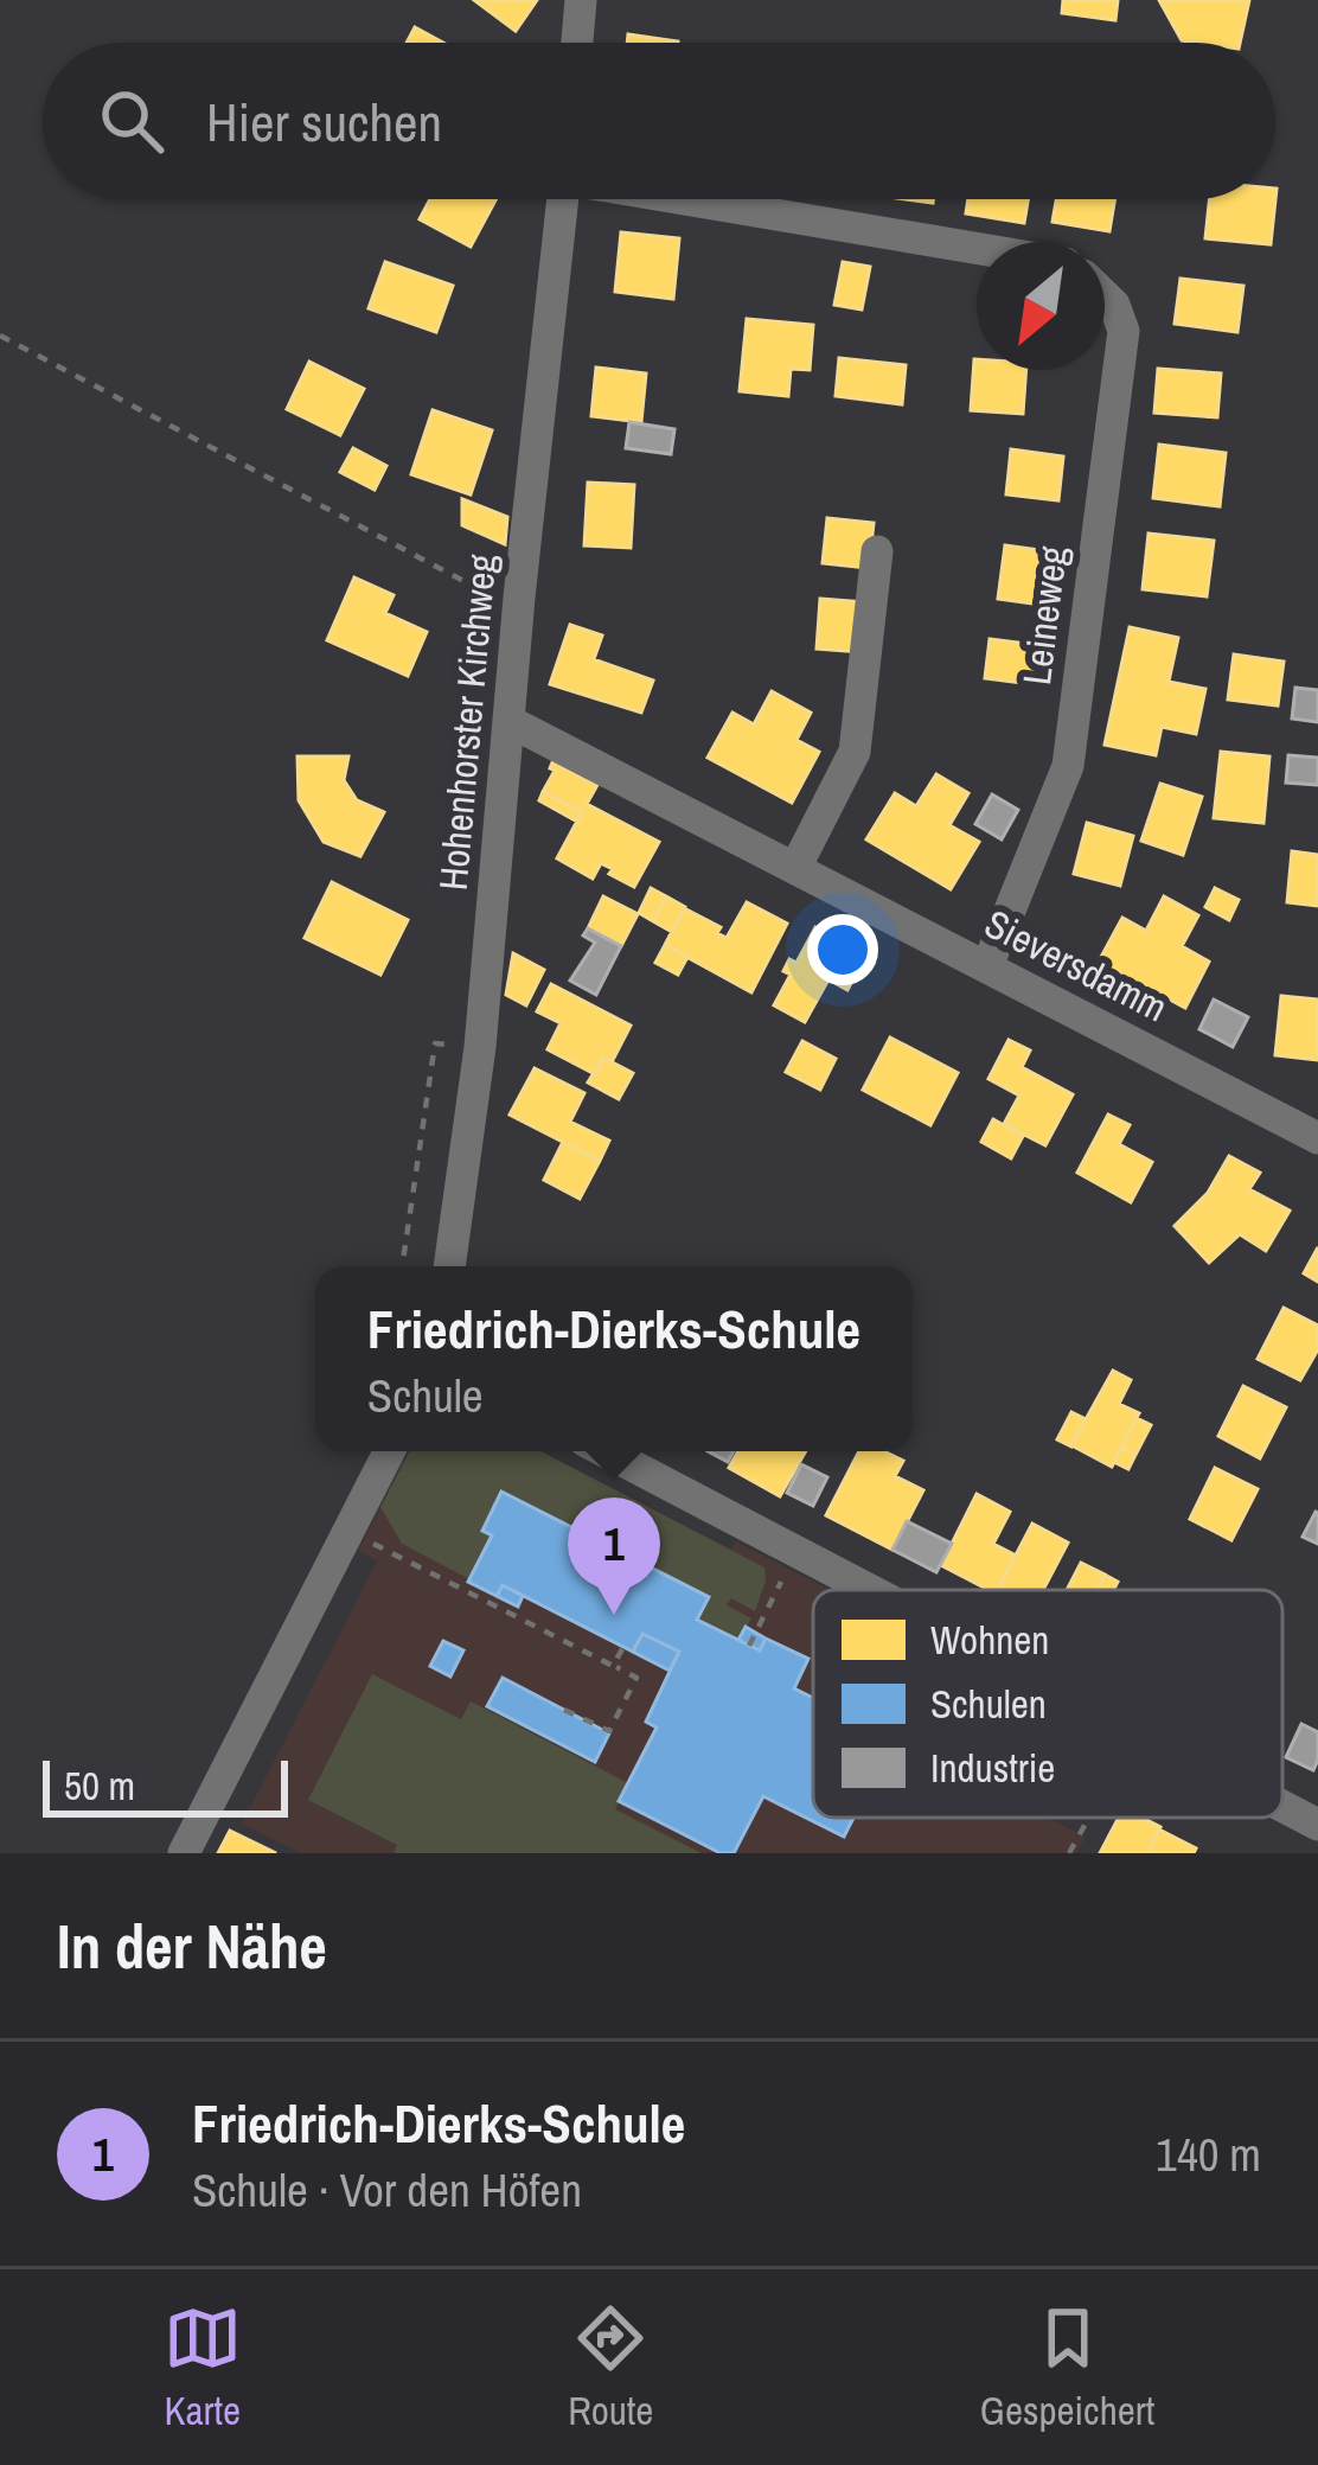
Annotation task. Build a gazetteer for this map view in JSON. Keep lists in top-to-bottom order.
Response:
{
  "streets": {
    "street": ["Leineweg", "Hohenhorster Kirchweg", "Sieversdamm"]
  },
  "crossings": [
    ["Leineweg", "Sieversdamm"],
    ["Hohenhorster Kirchweg", "Sieversdamm"]
  ],
  "legend": ["Wohnen", "Schulen", "Industrie"],
  "scale_bar": "50 m",
  "north": "bottom left",
  "page": {
    "search": "Hier suchen",
    "popup": ["Friedrich-Dierks-Schule", "Schule"],
    "pins": "1",
    "scale": "50 m",
    "heading": "In der Nähe",
    "list": [
      {
        "mark": "1",
        "name": "Friedrich-Dierks-Schule",
        "note": "Schule · Vor den Höfen",
        "value": "140 m"
      }
    ],
    "nav": ["Karte", "Route", "Gespeichert"]
  }
}
